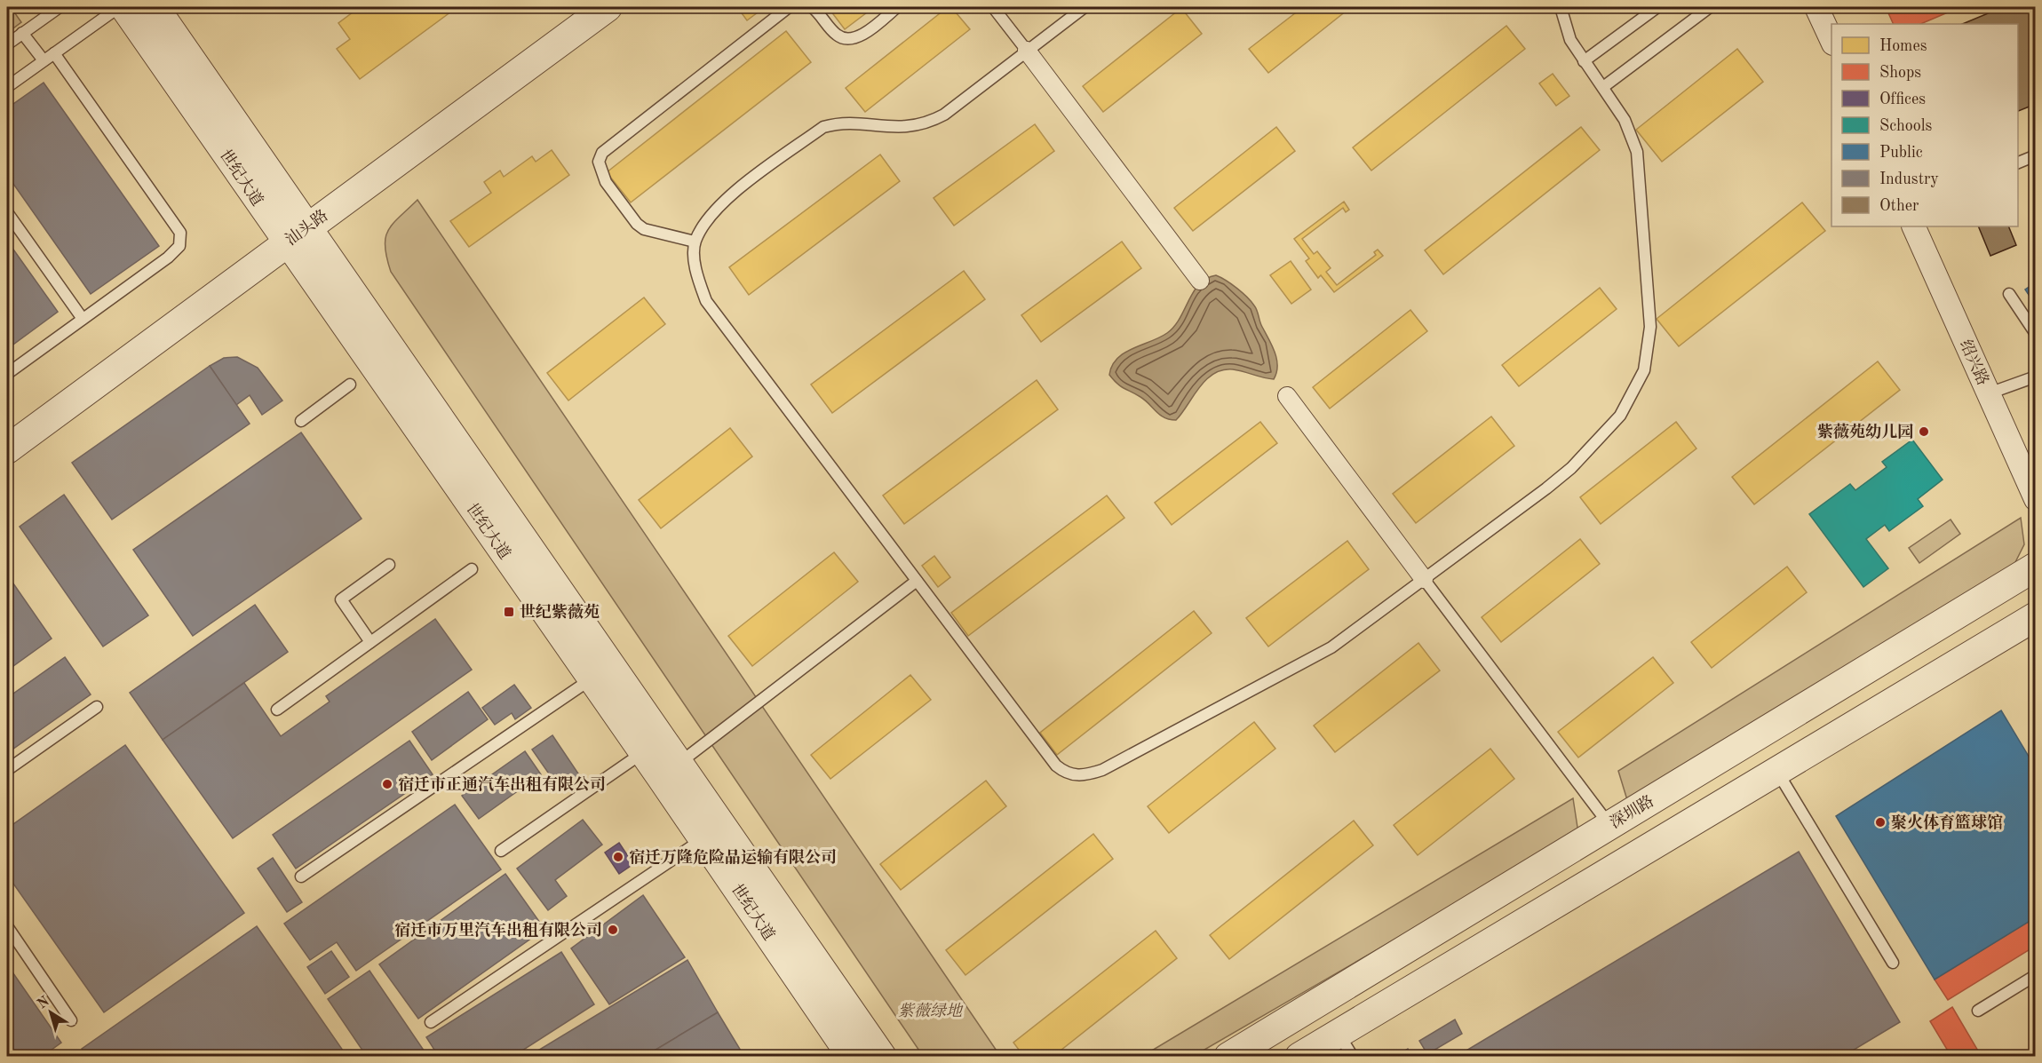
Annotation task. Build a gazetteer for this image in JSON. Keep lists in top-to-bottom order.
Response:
{
  "streets": {
    "street": [
      "世纪大道",
      "汕头路",
      "绍兴路",
      "深圳路"
    ]
  },
  "crossings": [
    ["世纪大道", "汕头路"]
  ],
  "parks": ["紫薇绿地"],
  "places": {
    "other": [
      "紫薇苑幼儿园",
      "宿迁市正通汽车出租有限公司",
      "聚火体育篮球馆",
      "宿迁万隆危险品运输有限公司",
      "宿迁市万里汽车出租有限公司"
    ],
    "transit": ["世纪紫薇苑"]
  },
  "legend": [
    "Homes",
    "Shops",
    "Offices",
    "Schools",
    "Public",
    "Industry",
    "Other"
  ],
  "north": "top left"
}
